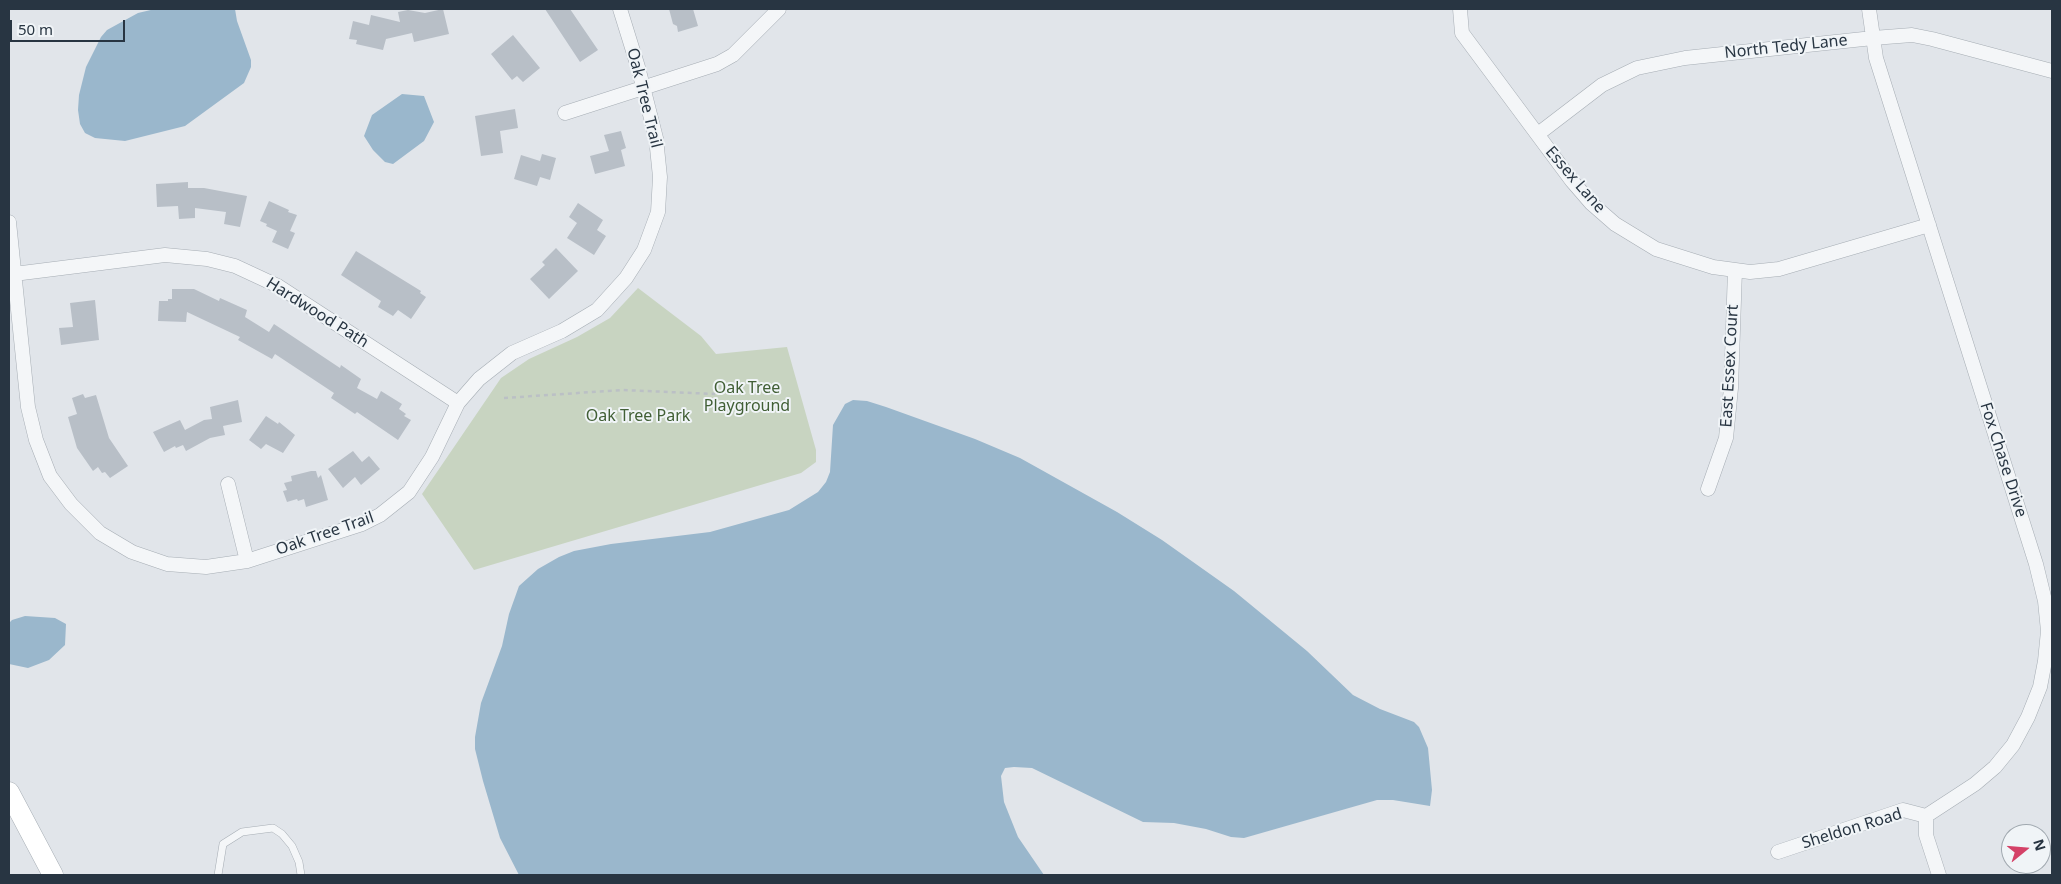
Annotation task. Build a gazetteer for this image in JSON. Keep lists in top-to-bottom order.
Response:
{
  "streets": {
    "street": [
      "North Tedy Lane",
      "Oak Tree Trail",
      "Essex Lane",
      "Hardwood Path",
      "East Essex Court",
      "Fox Chase Drive",
      "Sheldon Road"
    ]
  },
  "crossings": [
    ["North Tedy Lane", "Essex Lane"],
    ["North Tedy Lane", "Fox Chase Drive"],
    ["Oak Tree Trail", "Hardwood Path"],
    ["Essex Lane", "East Essex Court"],
    ["Essex Lane", "Fox Chase Drive"],
    ["Fox Chase Drive", "Sheldon Road"]
  ],
  "parks": ["Oak Tree Playground", "Oak Tree Park"],
  "scale_bar": "50 m",
  "north": "right"
}
